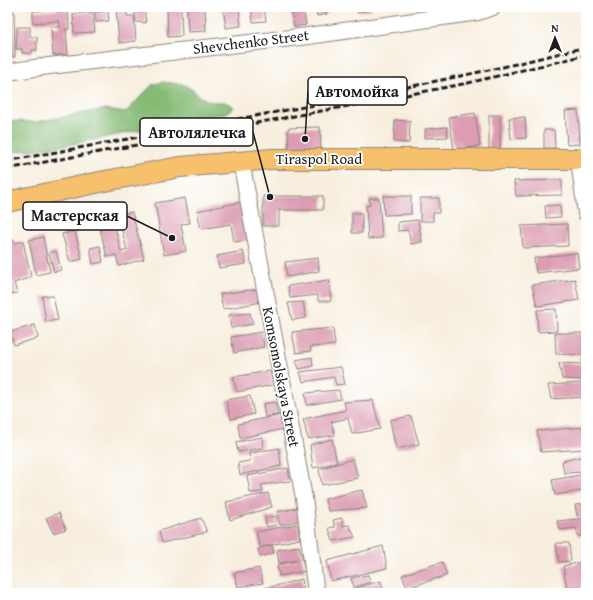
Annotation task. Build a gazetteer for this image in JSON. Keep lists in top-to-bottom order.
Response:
{
  "streets": {
    "main road": ["Tiraspol Road"],
    "street": ["Shevchenko Street", "Komsomolskaya Street"]
  },
  "crossings": [
    ["Tiraspol Road", "Komsomolskaya Street"]
  ],
  "places": ["Автомойка", "Автолялечка", "Мастерская"],
  "north": "top"
}
